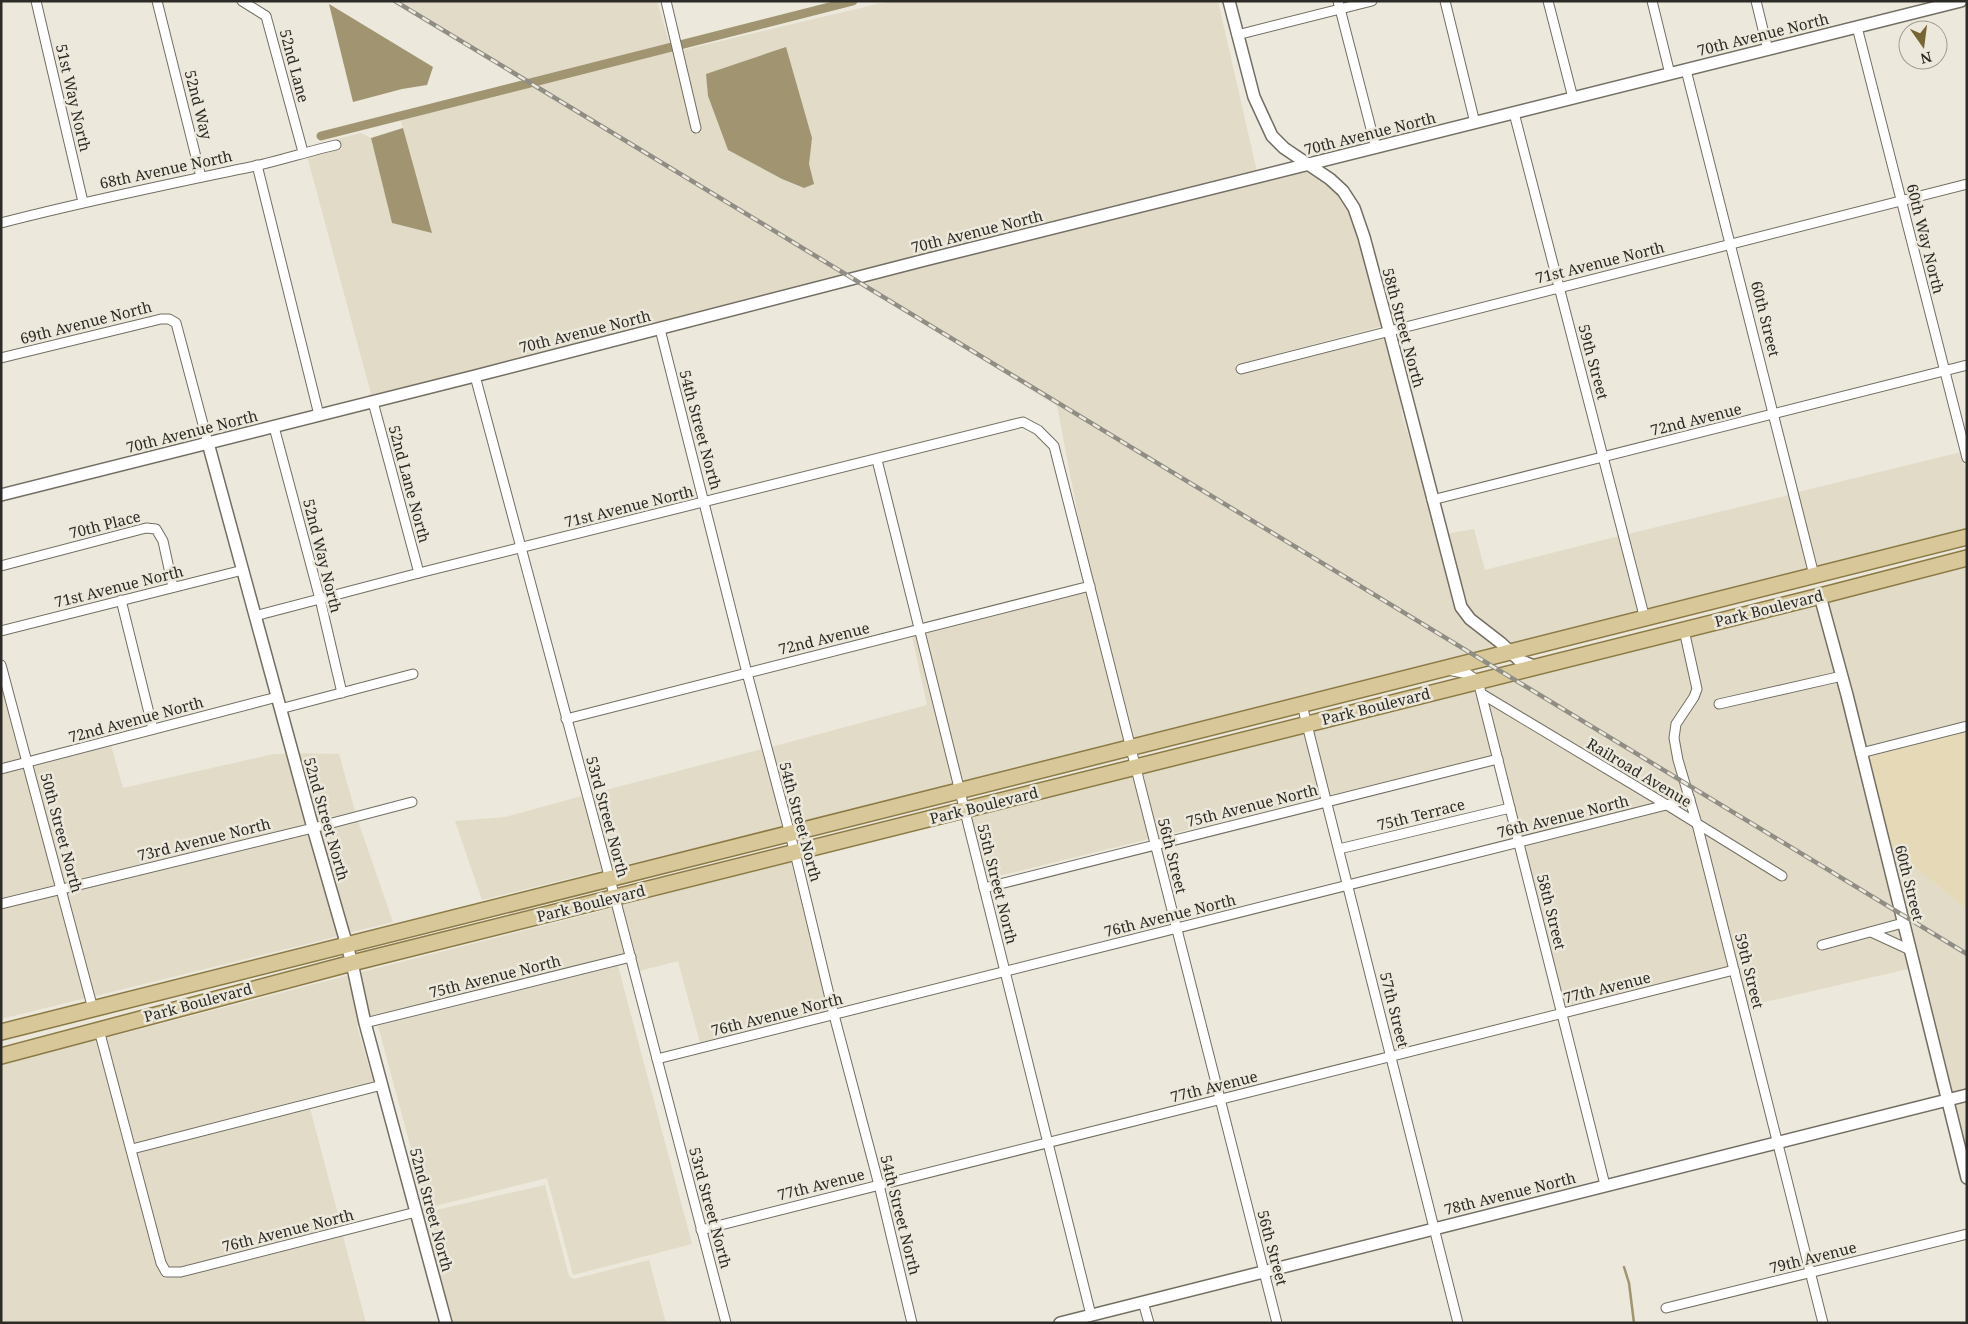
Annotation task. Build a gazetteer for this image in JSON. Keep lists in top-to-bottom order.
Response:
{
  "streets": {
    "main road": ["Park Boulevard"],
    "street": [
      "70th Avenue North",
      "52nd Lane",
      "51st Way North",
      "52nd Way",
      "68th Avenue North",
      "60th Way North",
      "71st Avenue North",
      "60th Street",
      "69th Avenue North",
      "58th Street North",
      "59th Street",
      "72nd Avenue",
      "54th Street North",
      "52nd Lane North",
      "70th Place",
      "52nd Way North",
      "72nd Avenue North",
      "Railroad Avenue",
      "75th Avenue North",
      "75th Terrace",
      "53rd Street North",
      "76th Avenue North",
      "52nd Street North",
      "50th Street North",
      "73rd Avenue North",
      "56th Street",
      "55th Street North",
      "58th Street",
      "77th Avenue",
      "57th Street",
      "78th Avenue North",
      "79th Avenue"
    ]
  },
  "crossings": [
    ["70th Avenue North", "60th Way North"],
    ["70th Avenue North", "60th Street"],
    ["70th Avenue North", "58th Street North"],
    ["70th Avenue North", "59th Street"],
    ["70th Avenue North", "54th Street North"],
    ["70th Avenue North", "52nd Lane North"],
    ["70th Avenue North", "52nd Way North"],
    ["70th Avenue North", "53rd Street North"],
    ["70th Avenue North", "52nd Street North"],
    ["52nd Lane", "68th Avenue North"],
    ["51st Way North", "68th Avenue North"],
    ["52nd Way", "68th Avenue North"],
    ["60th Way North", "71st Avenue North"],
    ["60th Way North", "72nd Avenue"],
    ["71st Avenue North", "60th Street"],
    ["71st Avenue North", "58th Street North"],
    ["71st Avenue North", "59th Street"],
    ["71st Avenue North", "54th Street North"],
    ["71st Avenue North", "52nd Lane North"],
    ["71st Avenue North", "70th Place"],
    ["71st Avenue North", "52nd Way North"],
    ["71st Avenue North", "53rd Street North"],
    ["71st Avenue North", "52nd Street North"],
    ["71st Avenue North", "56th Street"],
    ["71st Avenue North", "55th Street North"],
    ["60th Street", "72nd Avenue"],
    ["60th Street", "Park Boulevard"],
    ["60th Street", "78th Avenue North"],
    ["69th Avenue North", "52nd Street North"],
    ["58th Street North", "72nd Avenue"],
    ["58th Street North", "Park Boulevard"],
    ["59th Street", "72nd Avenue"],
    ["59th Street", "Park Boulevard"],
    ["59th Street", "Railroad Avenue"],
    ["59th Street", "76th Avenue North"],
    ["59th Street", "77th Avenue"],
    ["59th Street", "78th Avenue North"],
    ["59th Street", "79th Avenue"],
    ["72nd Avenue", "54th Street North"],
    ["72nd Avenue", "53rd Street North"],
    ["72nd Avenue", "56th Street"],
    ["72nd Avenue", "55th Street North"],
    ["54th Street North", "Park Boulevard"],
    ["54th Street North", "76th Avenue North"],
    ["54th Street North", "77th Avenue"],
    ["Park Boulevard", "Railroad Avenue"],
    ["Park Boulevard", "53rd Street North"],
    ["Park Boulevard", "52nd Street North"],
    ["Park Boulevard", "50th Street North"],
    ["Park Boulevard", "56th Street"],
    ["Park Boulevard", "55th Street North"],
    ["Park Boulevard", "58th Street"],
    ["Park Boulevard", "57th Street"],
    ["72nd Avenue North", "52nd Street North"],
    ["72nd Avenue North", "50th Street North"],
    ["Railroad Avenue", "76th Avenue North"],
    ["Railroad Avenue", "58th Street"],
    ["75th Avenue North", "53rd Street North"],
    ["75th Avenue North", "52nd Street North"],
    ["75th Avenue North", "56th Street"],
    ["75th Avenue North", "55th Street North"],
    ["75th Avenue North", "58th Street"],
    ["75th Avenue North", "57th Street"],
    ["75th Terrace", "58th Street"],
    ["75th Terrace", "57th Street"],
    ["53rd Street North", "76th Avenue North"],
    ["53rd Street North", "77th Avenue"],
    ["76th Avenue North", "52nd Street North"],
    ["76th Avenue North", "56th Street"],
    ["76th Avenue North", "55th Street North"],
    ["76th Avenue North", "58th Street"],
    ["76th Avenue North", "57th Street"],
    ["52nd Street North", "73rd Avenue North"],
    ["50th Street North", "73rd Avenue North"],
    ["56th Street", "77th Avenue"],
    ["56th Street", "78th Avenue North"],
    ["55th Street North", "77th Avenue"],
    ["55th Street North", "78th Avenue North"],
    ["58th Street", "77th Avenue"],
    ["58th Street", "78th Avenue North"],
    ["77th Avenue", "57th Street"],
    ["57th Street", "78th Avenue North"]
  ],
  "north": "bottom"
}
